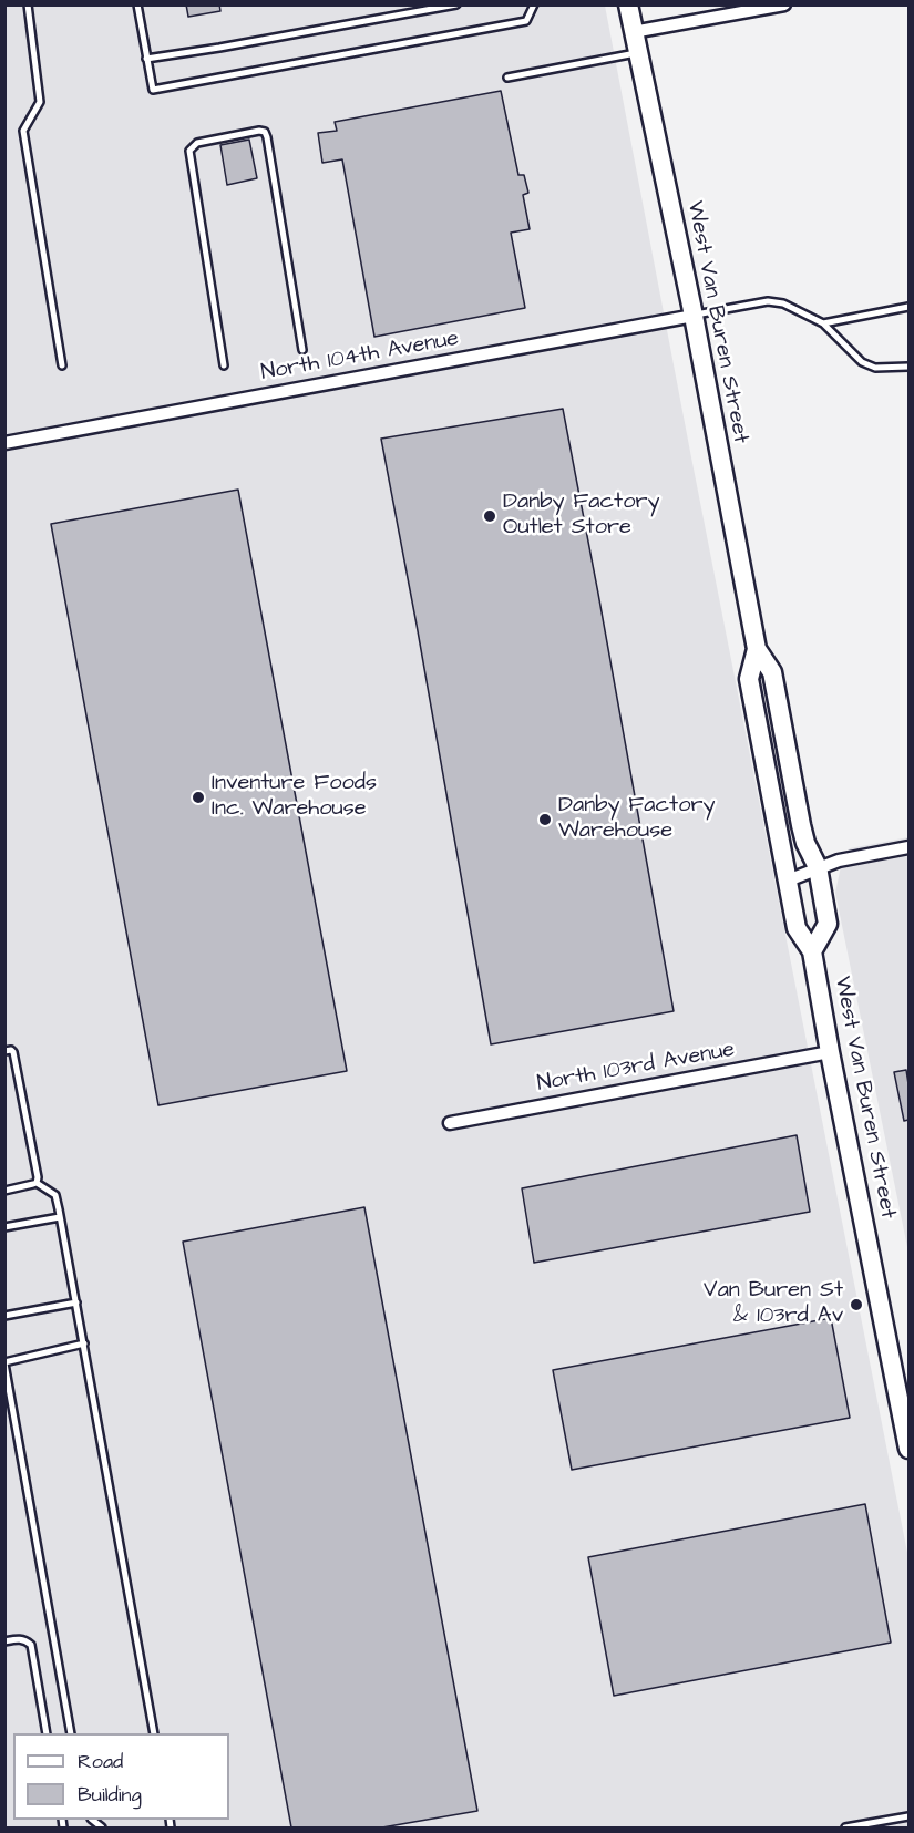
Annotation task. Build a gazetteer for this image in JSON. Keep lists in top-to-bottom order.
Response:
{
  "streets": {
    "main road": ["West Van Buren Street"],
    "street": ["North 104th Avenue", "North 103rd Avenue"]
  },
  "crossings": [
    ["West Van Buren Street", "North 104th Avenue"],
    ["West Van Buren Street", "North 103rd Avenue"]
  ],
  "places": [
    "Danby Factory Outlet Store",
    "Inventure Foods Inc. Warehouse",
    "Danby Factory Warehouse",
    "Van Buren St & 103rd Av"
  ],
  "legend": ["Road", "Building"]
}
